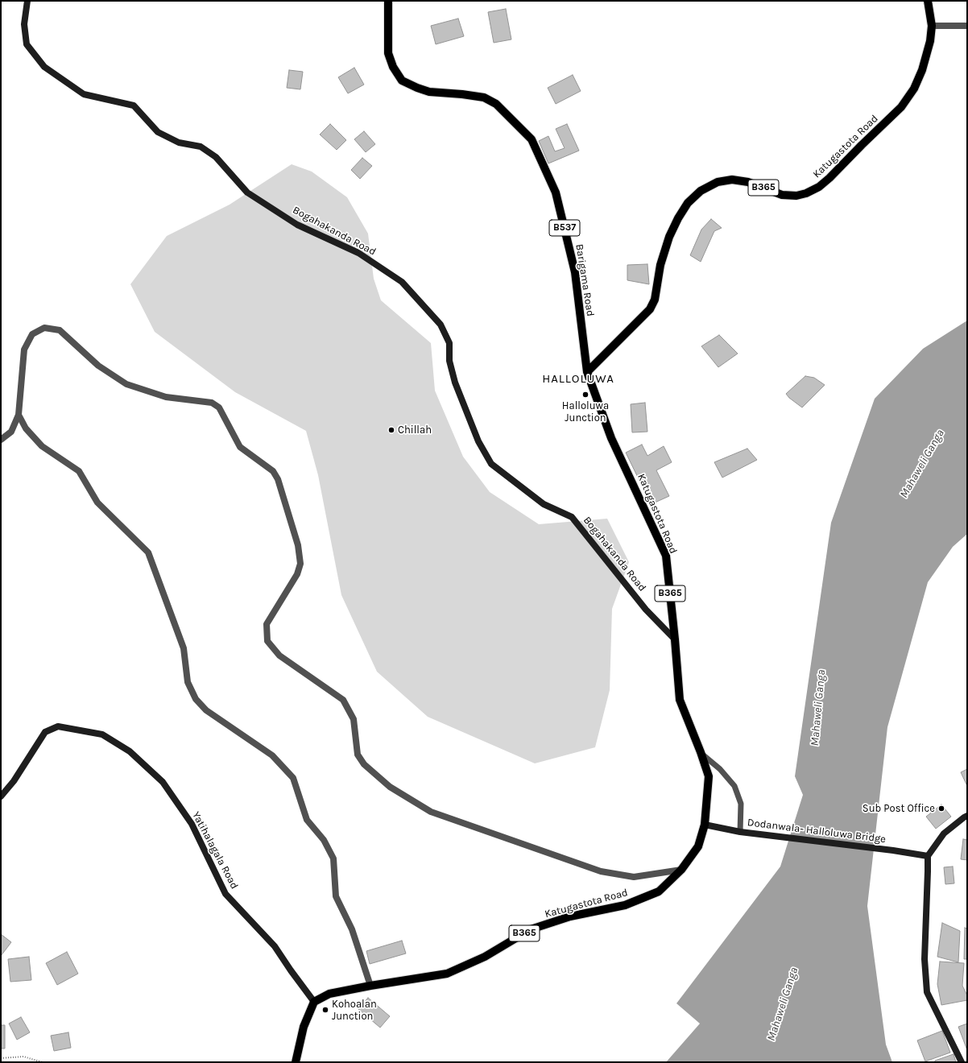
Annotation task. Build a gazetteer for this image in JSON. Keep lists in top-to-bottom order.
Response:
{
  "streets": {
    "main road": [
      "Katugastota Road",
      "B365",
      "B537",
      "Barigama Road"
    ],
    "street": ["Bogahakanda Road", "Dodanwala- Halloluwa Bridge", "Yatihalagala Road"]
  },
  "crossings": [
    ["Katugastota Road", "Bogahakanda Road"],
    ["Katugastota Road", "Barigama Road"],
    ["Katugastota Road", "Dodanwala- Halloluwa Bridge"],
    ["Katugastota Road", "Yatihalagala Road"]
  ],
  "districts": ["HALLOLUWA"],
  "water": ["Mahaweli Ganga"],
  "places": [
    "Halloluwa Junction",
    "Chillah",
    "Sub Post Office",
    "Kohoalan Junction"
  ]
}
